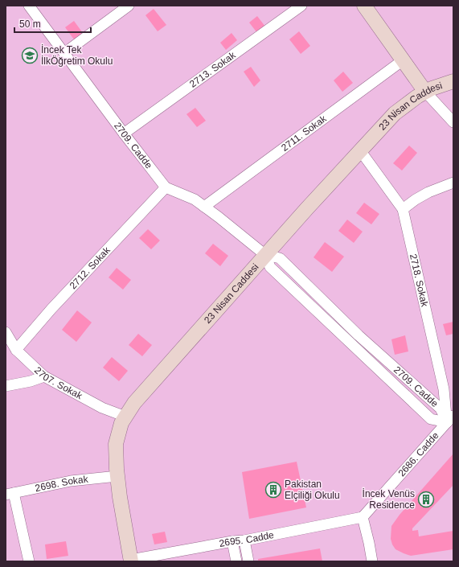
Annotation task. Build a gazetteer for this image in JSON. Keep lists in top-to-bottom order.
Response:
{
  "streets": {
    "main road": ["23 Nisan Caddesi"],
    "street": [
      "2713. Sokak",
      "2711. Sokak",
      "2709. Cadde",
      "2712. Sokak",
      "2718. Sokak",
      "2707. Sokak",
      "2686. Cadde",
      "2698. Sokak",
      "2695. Cadde"
    ]
  },
  "crossings": [
    ["2713. Sokak", "2709. Cadde"],
    ["23 Nisan Caddesi", "2709. Cadde"],
    ["23 Nisan Caddesi", "2718. Sokak"],
    ["23 Nisan Caddesi", "2707. Sokak"],
    ["23 Nisan Caddesi", "2698. Sokak"],
    ["23 Nisan Caddesi", "2695. Cadde"],
    ["2711. Sokak", "2709. Cadde"],
    ["2709. Cadde", "2712. Sokak"],
    ["2709. Cadde", "2718. Sokak"],
    ["2709. Cadde", "2686. Cadde"],
    ["2712. Sokak", "2707. Sokak"],
    ["2718. Sokak", "2686. Cadde"],
    ["2686. Cadde", "2695. Cadde"]
  ],
  "places": {
    "school or university": ["İncek Tek İlkÖğretim Okulu"],
    "building": ["Pakistan Elçiliği Okulu", "İncek Venüs Residence"]
  },
  "scale_bar": "50 m"
}
